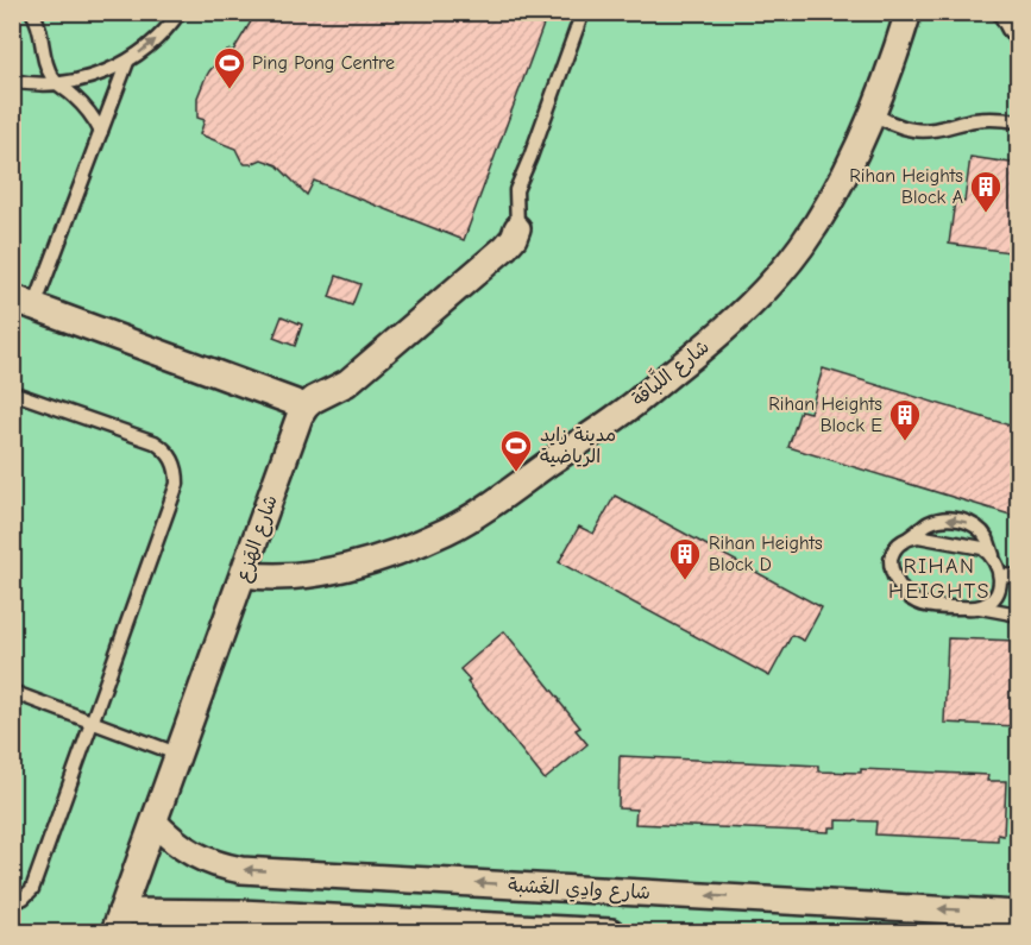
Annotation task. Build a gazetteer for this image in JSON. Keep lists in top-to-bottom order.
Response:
{
  "streets": {
    "street": ["شارع اللَّباقة", "شارع الهَزع", "شارع وادِي الغَشبة"]
  },
  "crossings": [
    ["شارع اللَّباقة", "شارع الهَزع"],
    ["شارع الهَزع", "شارع وادِي الغَشبة"]
  ],
  "districts": ["RIHAN HEIGHTS"],
  "places": {
    "sports": ["Ping Pong Centre", "مدينة زايد الرياضية"],
    "building": ["Rihan Heights Block A", "Rihan Heights Block E", "Rihan Heights Block D"]
  }
}
